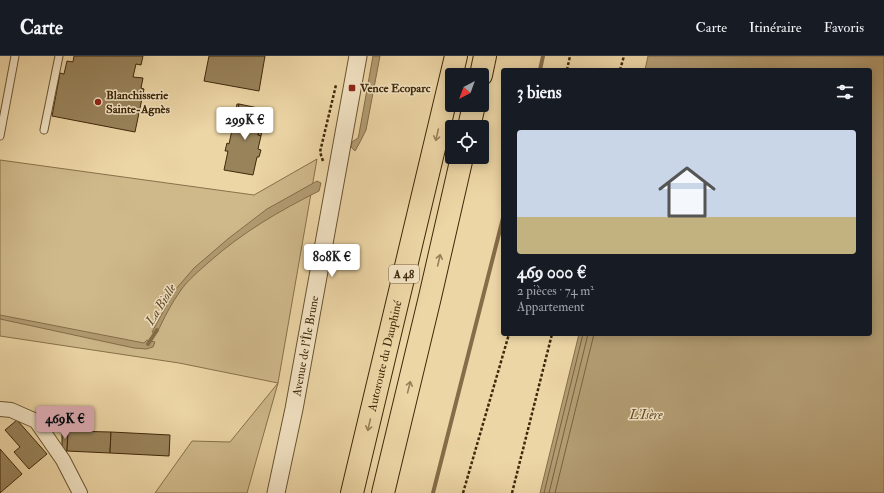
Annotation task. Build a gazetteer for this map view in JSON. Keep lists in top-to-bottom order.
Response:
{
  "streets": {
    "highway": ["A 48", "Autoroute du Dauphiné"],
    "street": ["Avenue de l'Île Brune"]
  },
  "water": ["La Biolle", "L'Isère"],
  "places": {
    "transit": ["Vence Ecoparc"],
    "other": ["Blanchisserie Sainte-Agnès"]
  },
  "north": "bottom left",
  "page": {
    "header": "Carte",
    "nav": ["Carte", "Itinéraire", "Favoris"],
    "heading": "3 biens",
    "price": ["299K €", "808K €", "469K €"],
    "list": [
      {
        "name": "469 000 €",
        "note": "2 pièces · 74 m² · Appartement"
      }
    ]
  }
}
